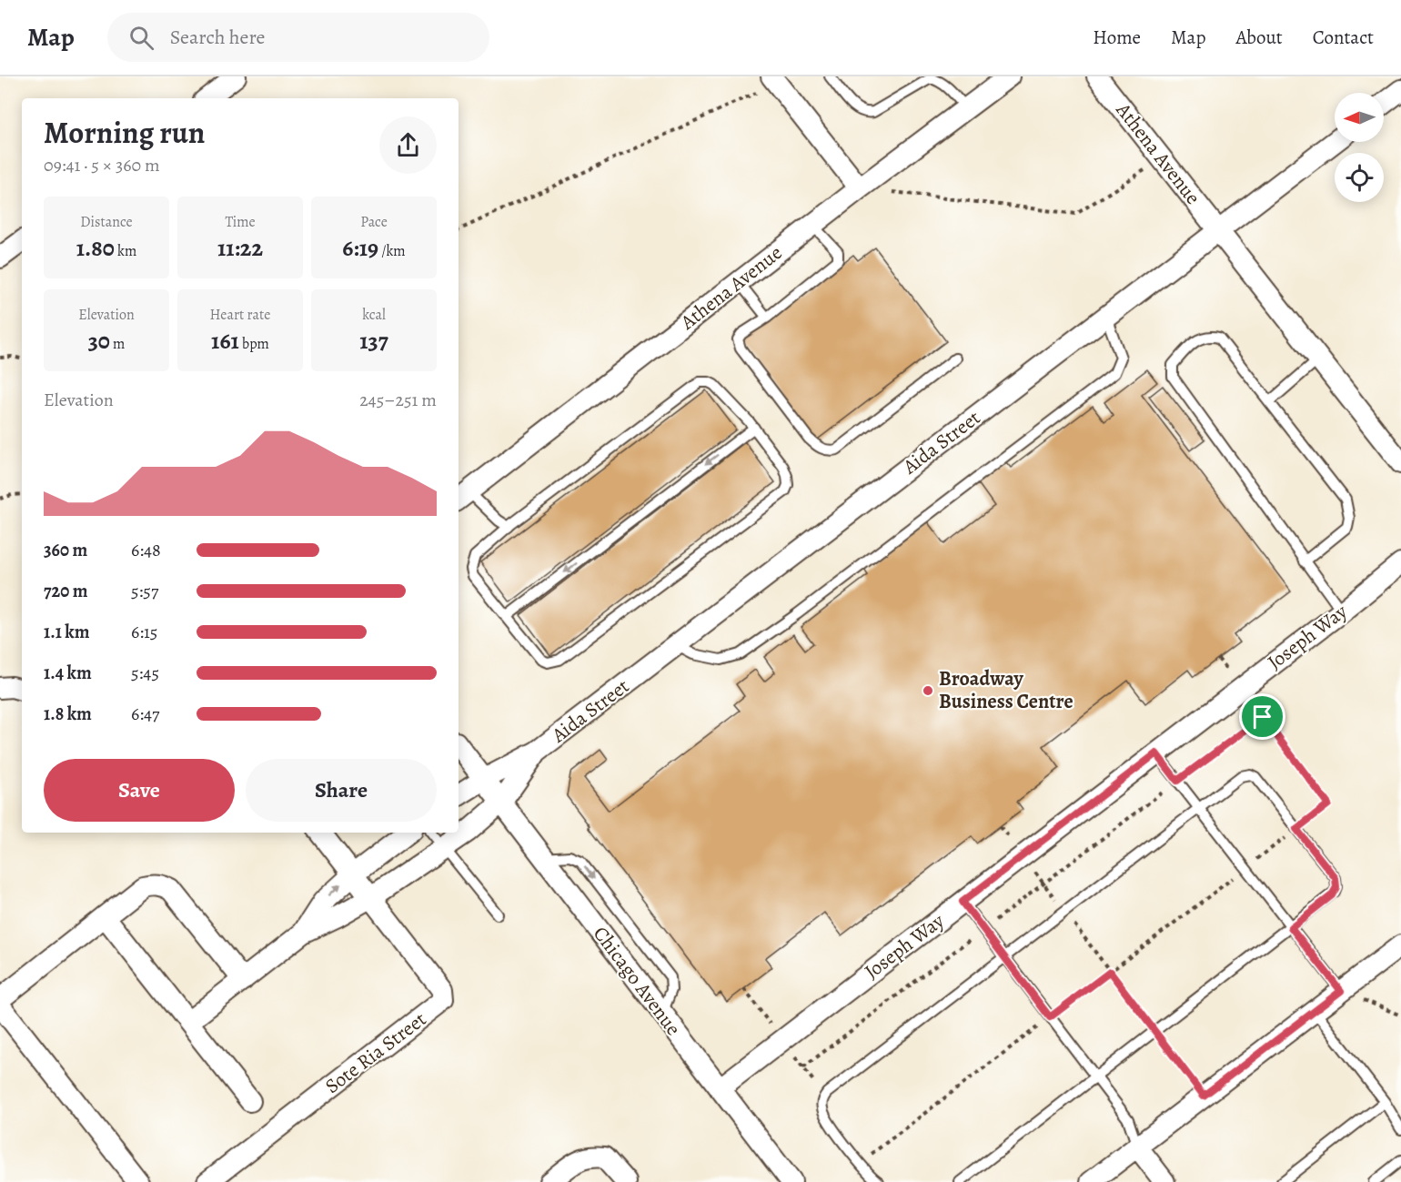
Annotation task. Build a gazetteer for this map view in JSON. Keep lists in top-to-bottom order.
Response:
{
  "streets": {
    "street": [
      "Athena Avenue",
      "Aida Street",
      "Joseph Way",
      "Chicago Avenue",
      "Sote Ria Street"
    ]
  },
  "crossings": [
    ["Athena Avenue", "Aida Street"],
    ["Aida Street", "Chicago Avenue"],
    ["Joseph Way", "Chicago Avenue"]
  ],
  "places": ["Broadway Business Centre"],
  "north": "left",
  "page": {
    "header": "Map",
    "search": "Search here",
    "nav": [
      "Home",
      "Map",
      "About",
      "Contact"
    ],
    "heading": ["Morning run", "09:41 · 5 × 360 m"],
    "stats": [
      ["Distance", "1.80 km"],
      ["Time", "11:22"],
      ["Pace", "6:19 /km"],
      ["Elevation", "30 m"],
      ["Heart rate", "161 bpm"],
      ["kcal", "137"]
    ],
    "chart": ["Elevation", "245–251 m"],
    "list": [
      {
        "name": "360 m",
        "note": "6:48"
      },
      {
        "name": "720 m",
        "note": "5:57"
      },
      {
        "name": "1.1 km",
        "note": "6:15"
      },
      {
        "name": "1.4 km",
        "note": "5:45"
      },
      {
        "name": "1.8 km",
        "note": "6:47"
      }
    ],
    "buttons": ["Save", "Share"]
  }
}
